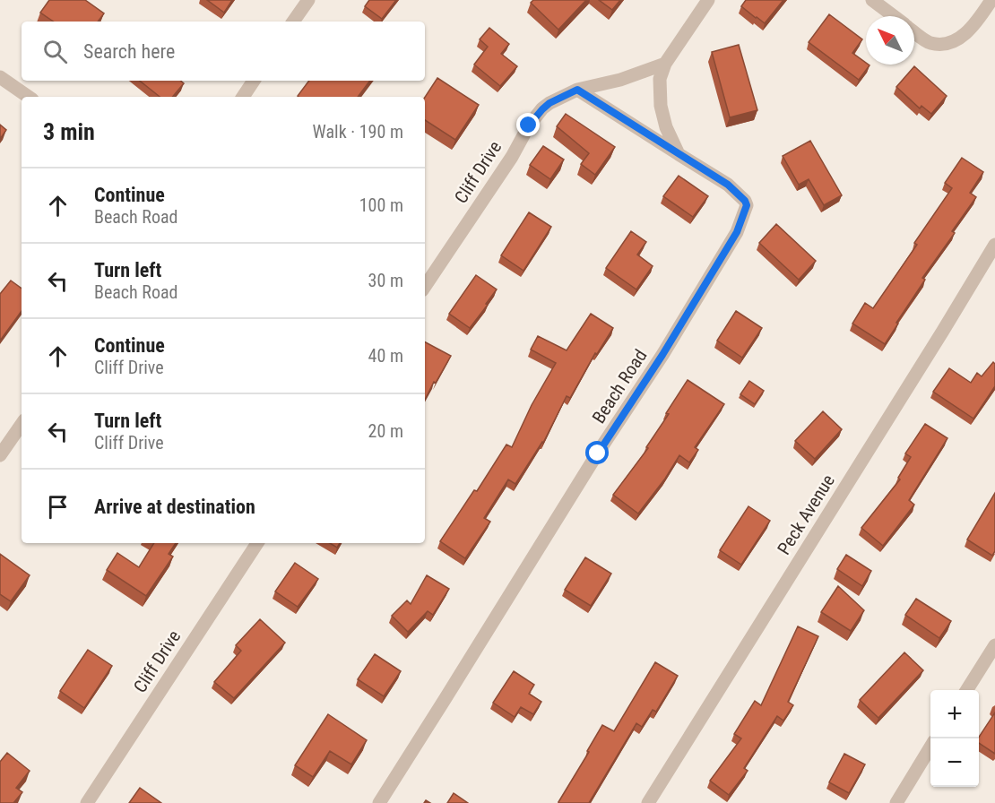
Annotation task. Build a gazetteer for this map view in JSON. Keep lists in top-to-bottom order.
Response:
{
  "streets": {
    "street": ["Cliff Drive", "Beach Road", "Peck Avenue"]
  },
  "north": "top left",
  "page": {
    "search": "Search here",
    "heading": ["3 min", "Walk · 190 m"],
    "list": [
      ["Continue", "Beach Road", "100 m"],
      ["Turn left", "Beach Road", "30 m"],
      ["Continue", "Cliff Drive", "40 m"],
      ["Turn left", "Cliff Drive", "20 m"],
      "Arrive at destination"
    ],
    "map_buttons": ["+", "−"]
  }
}
